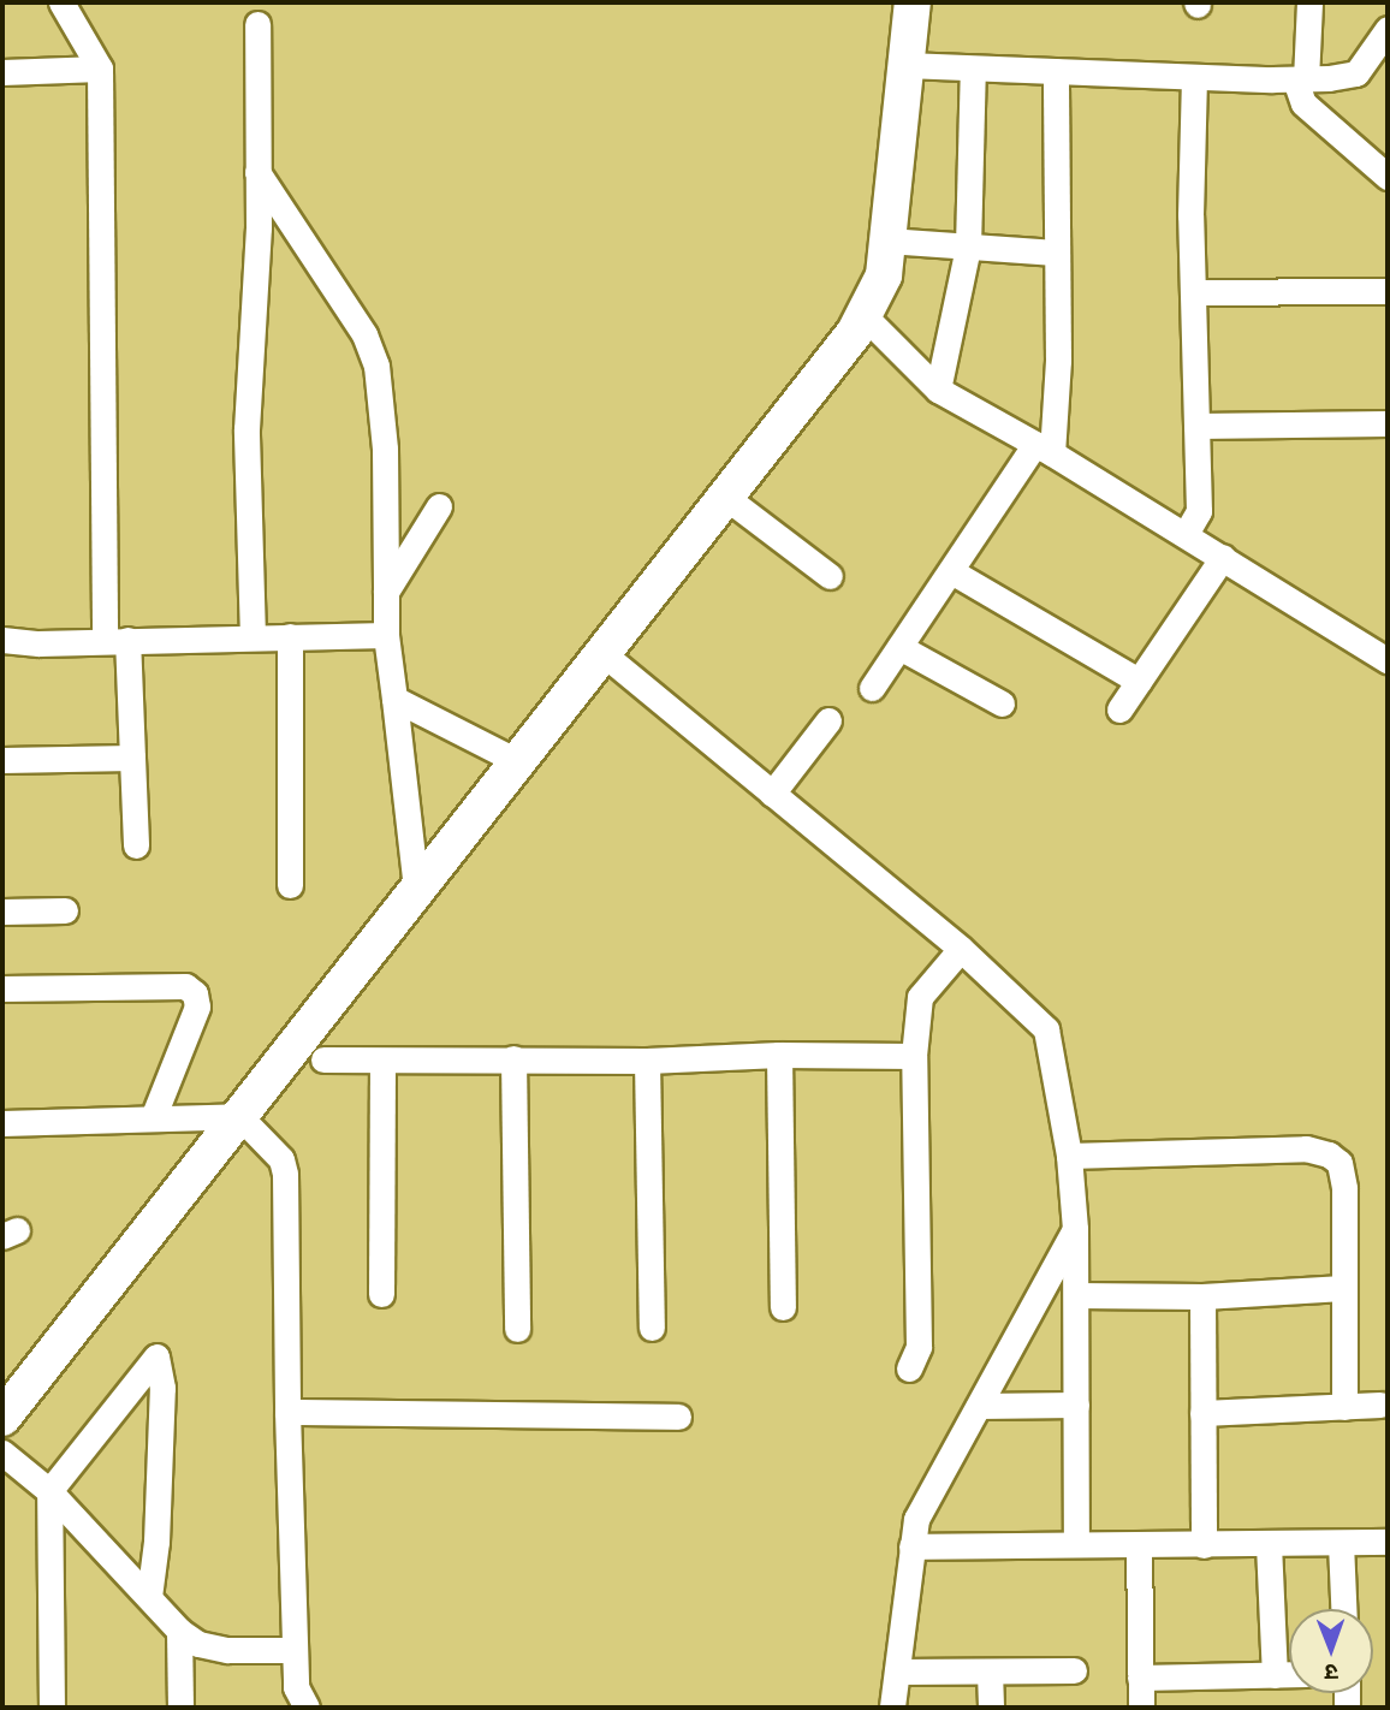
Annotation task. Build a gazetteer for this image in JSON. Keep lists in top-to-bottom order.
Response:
{
  "north": "bottom"
}
